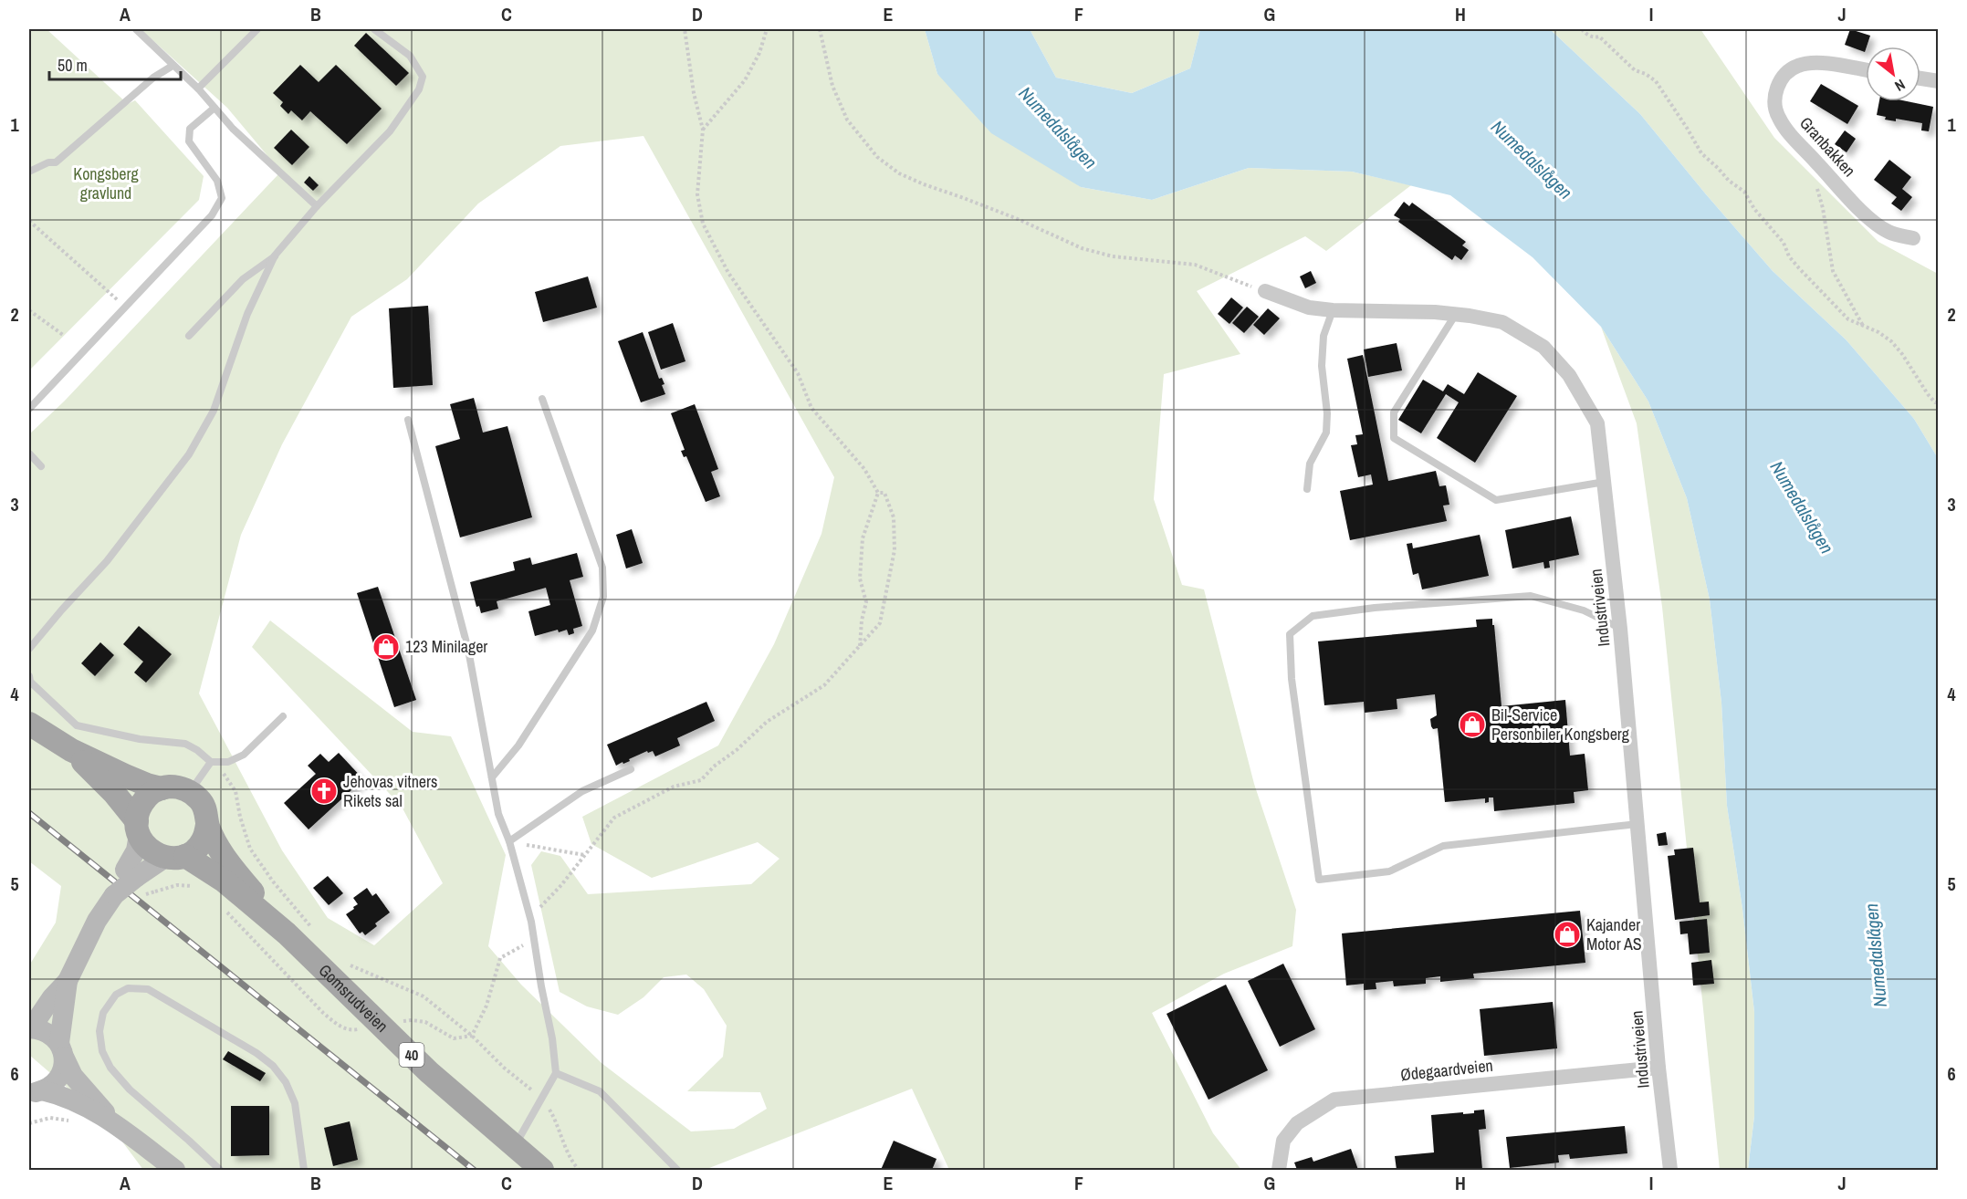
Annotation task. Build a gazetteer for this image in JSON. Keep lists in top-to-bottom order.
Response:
{
  "streets": {
    "main road": ["Gomsrudveien", "40"],
    "street": ["Granbakken", "Industriveien", "Ødegaardveien"]
  },
  "crossings": [
    ["Industriveien", "Ødegaardveien"],
    ["Gomsrudveien", "40"]
  ],
  "water": ["Numedalslågen"],
  "parks": ["Kongsberg gravlund"],
  "places": {
    "shop": ["123 Minilager", "Bil-Service Personbiler Kongsberg", "Kajander Motor AS"],
    "church": ["Jehovas vitners Rikets sal"]
  },
  "scale_bar": "50 m",
  "north": "bottom right",
  "grid": {
    "columns": [
      "A",
      "B",
      "C",
      "D",
      "E",
      "F",
      "G",
      "H",
      "I",
      "J"
    ],
    "rows": [
      "1",
      "2",
      "3",
      "4",
      "5",
      "6"
    ]
  }
}
